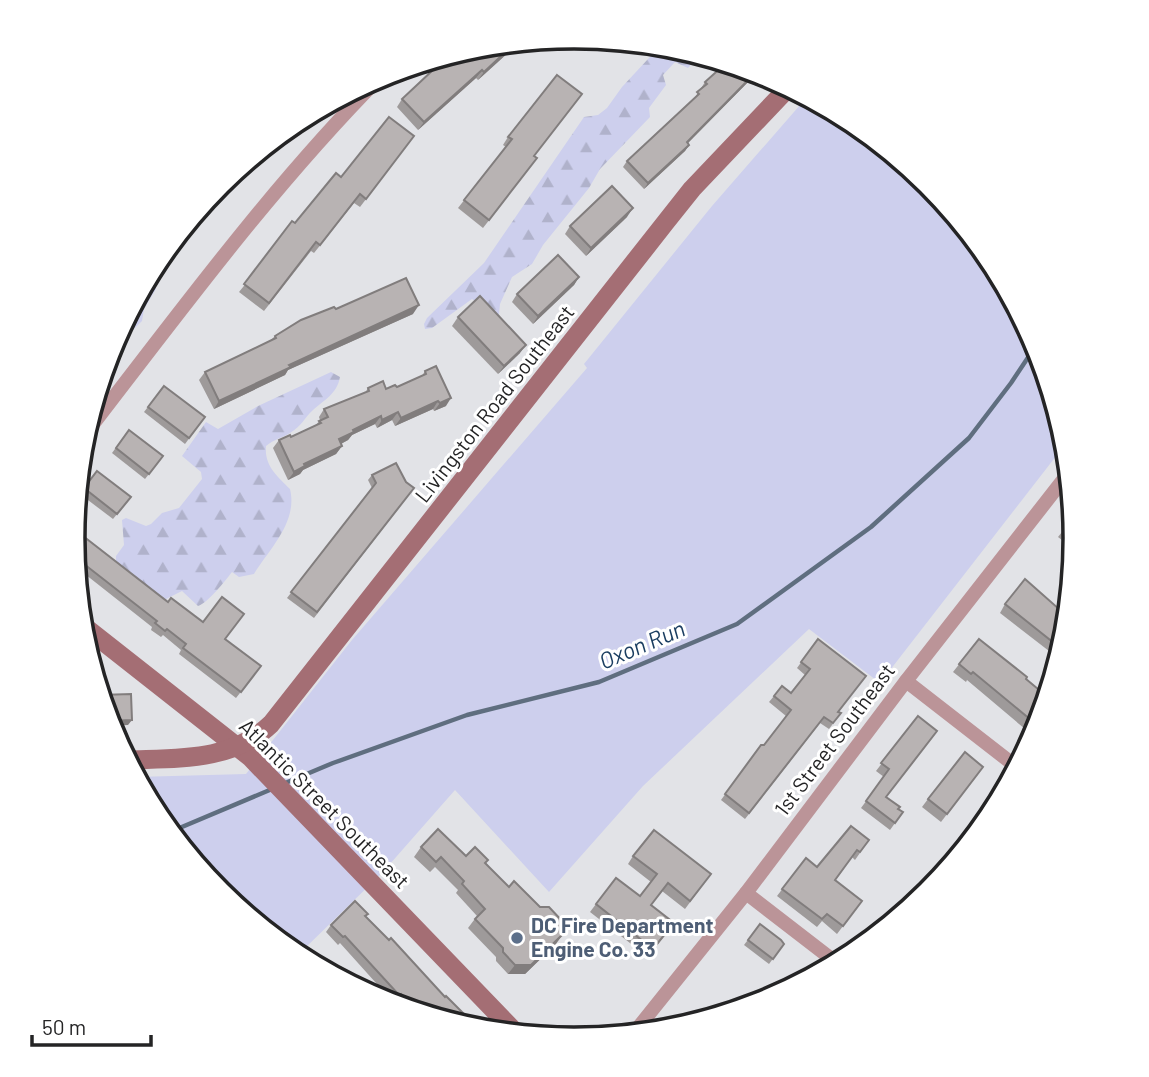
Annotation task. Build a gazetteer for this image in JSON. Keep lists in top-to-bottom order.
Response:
{
  "streets": {
    "street": ["Livingston Road Southeast", "1st Street Southeast", "Atlantic Street Southeast"]
  },
  "crossings": [
    ["Livingston Road Southeast", "Atlantic Street Southeast"]
  ],
  "water": ["Oxon Run"],
  "places": ["DC Fire Department Engine Co. 33"],
  "scale_bar": "50 m"
}
